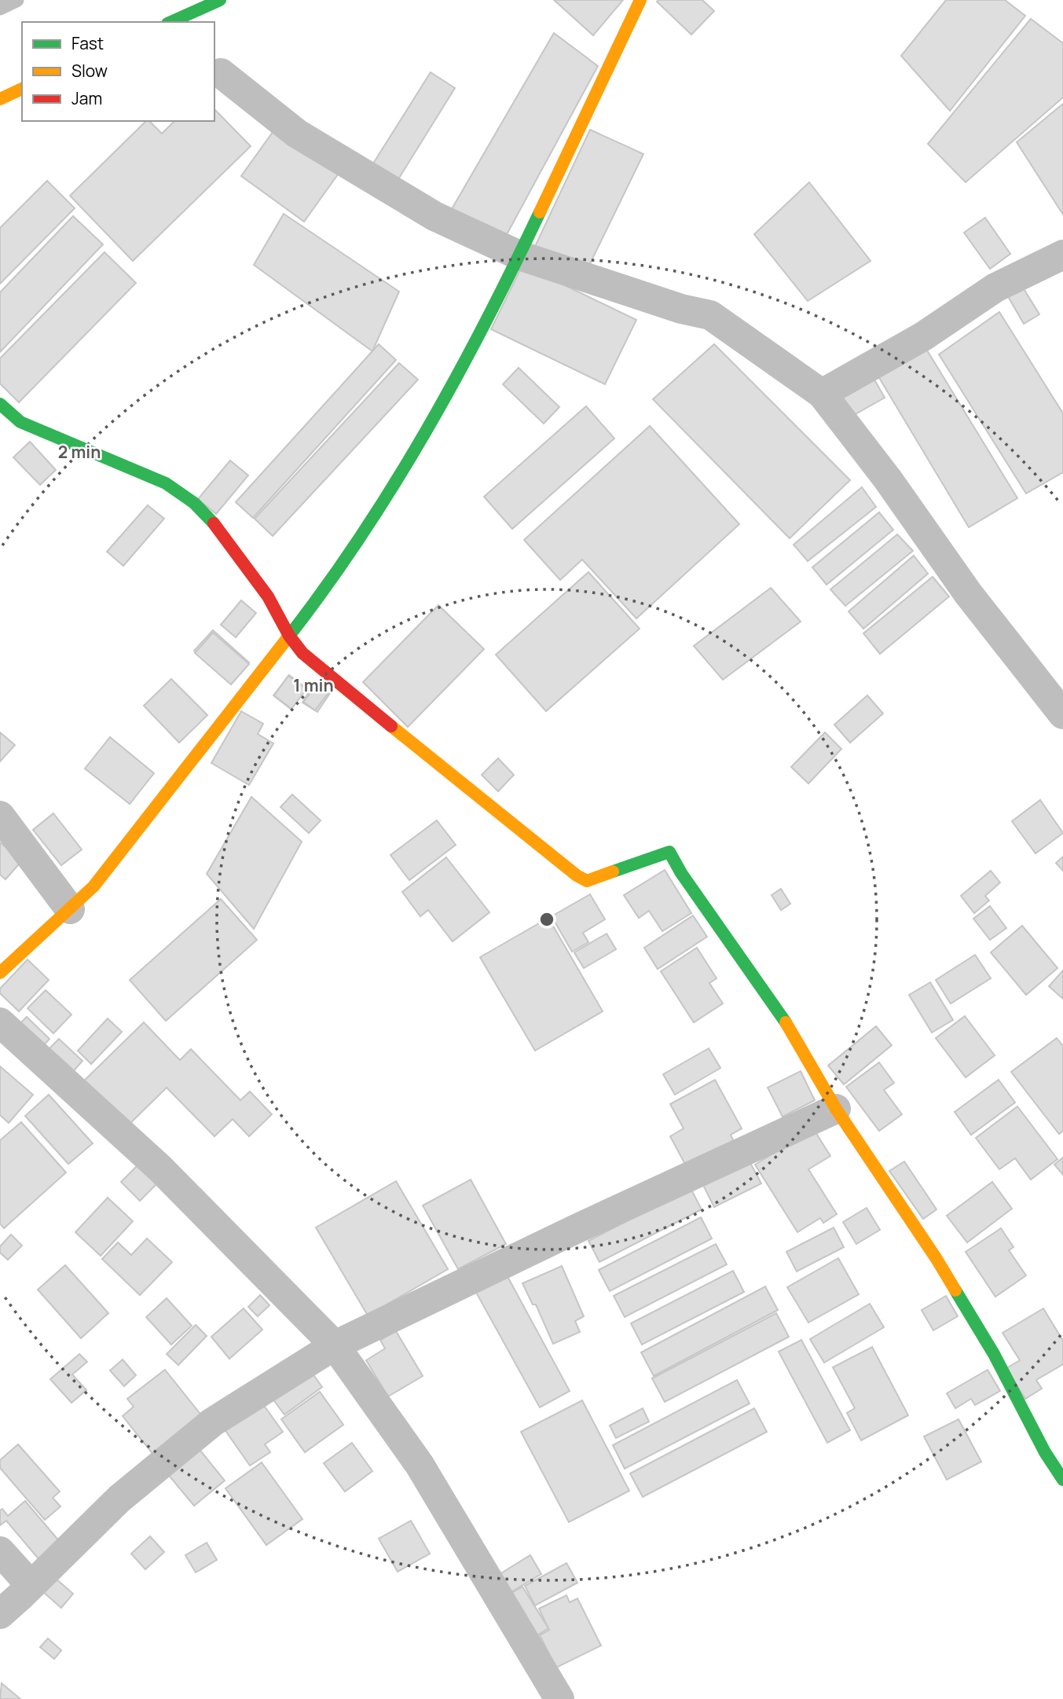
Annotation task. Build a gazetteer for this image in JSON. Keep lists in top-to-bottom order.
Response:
{
  "legend": ["Fast", "Slow", "Jam"],
  "rings": ["2 min", "1 min"]
}
